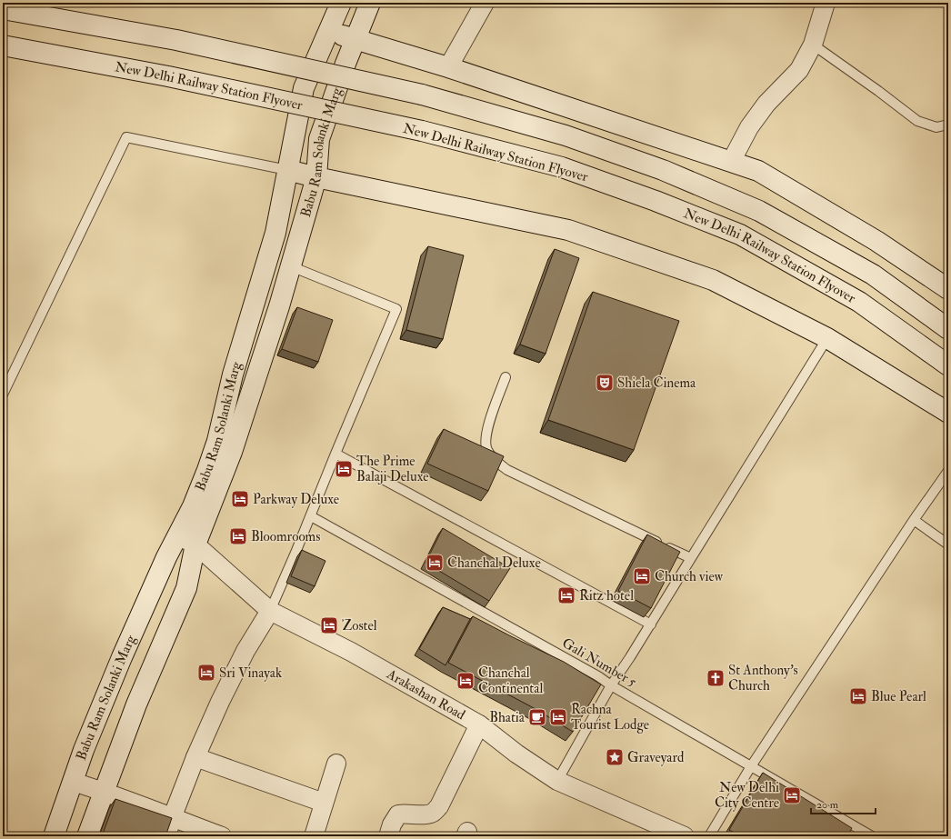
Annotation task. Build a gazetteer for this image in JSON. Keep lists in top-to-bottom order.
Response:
{
  "streets": {
    "main road": ["New Delhi Railway Station Flyover", "Babu Ram Solanki Marg"],
    "street": ["Arakashan Road"],
    "lane": ["Gali Number 5"]
  },
  "crossings": [
    ["Babu Ram Solanki Marg", "Arakashan Road"]
  ],
  "places": {
    "theatre": ["Shiela Cinema"],
    "hotel": [
      "The Prime Balaji Deluxe",
      "Parkway Deluxe",
      "Bloomrooms",
      "Chanchal Deluxe",
      "Church view",
      "Ritz hotel",
      "Zostel",
      "Sri Vinayak",
      "Chanchal Continental",
      "Blue Pearl",
      "Rachna Tourist Lodge",
      "New Delhi City Centre"
    ],
    "church": ["St Anthony's Church"],
    "cafe": ["Bhatia"],
    "place": ["Graveyard"]
  },
  "scale_bar": "20 m"
}
